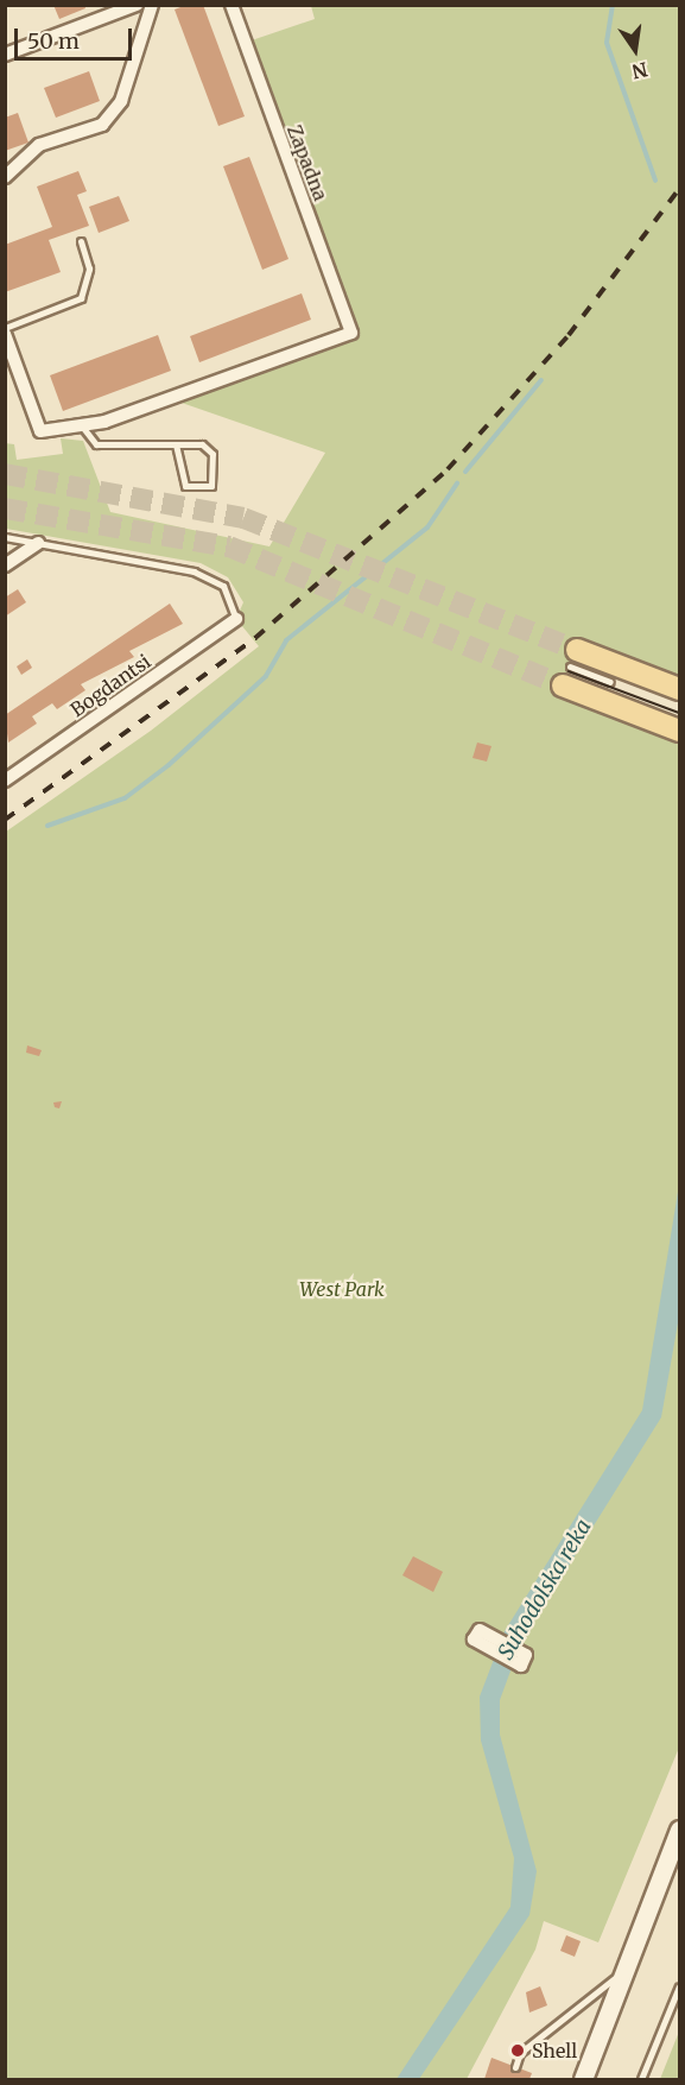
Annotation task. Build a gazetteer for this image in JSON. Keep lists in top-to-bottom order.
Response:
{
  "streets": {
    "street": ["Zapadna", "Bogdantsi"]
  },
  "water": ["Suhodolska reka"],
  "parks": ["West Park"],
  "places": ["Shell"],
  "scale_bar": "50 m",
  "north": "bottom"
}
